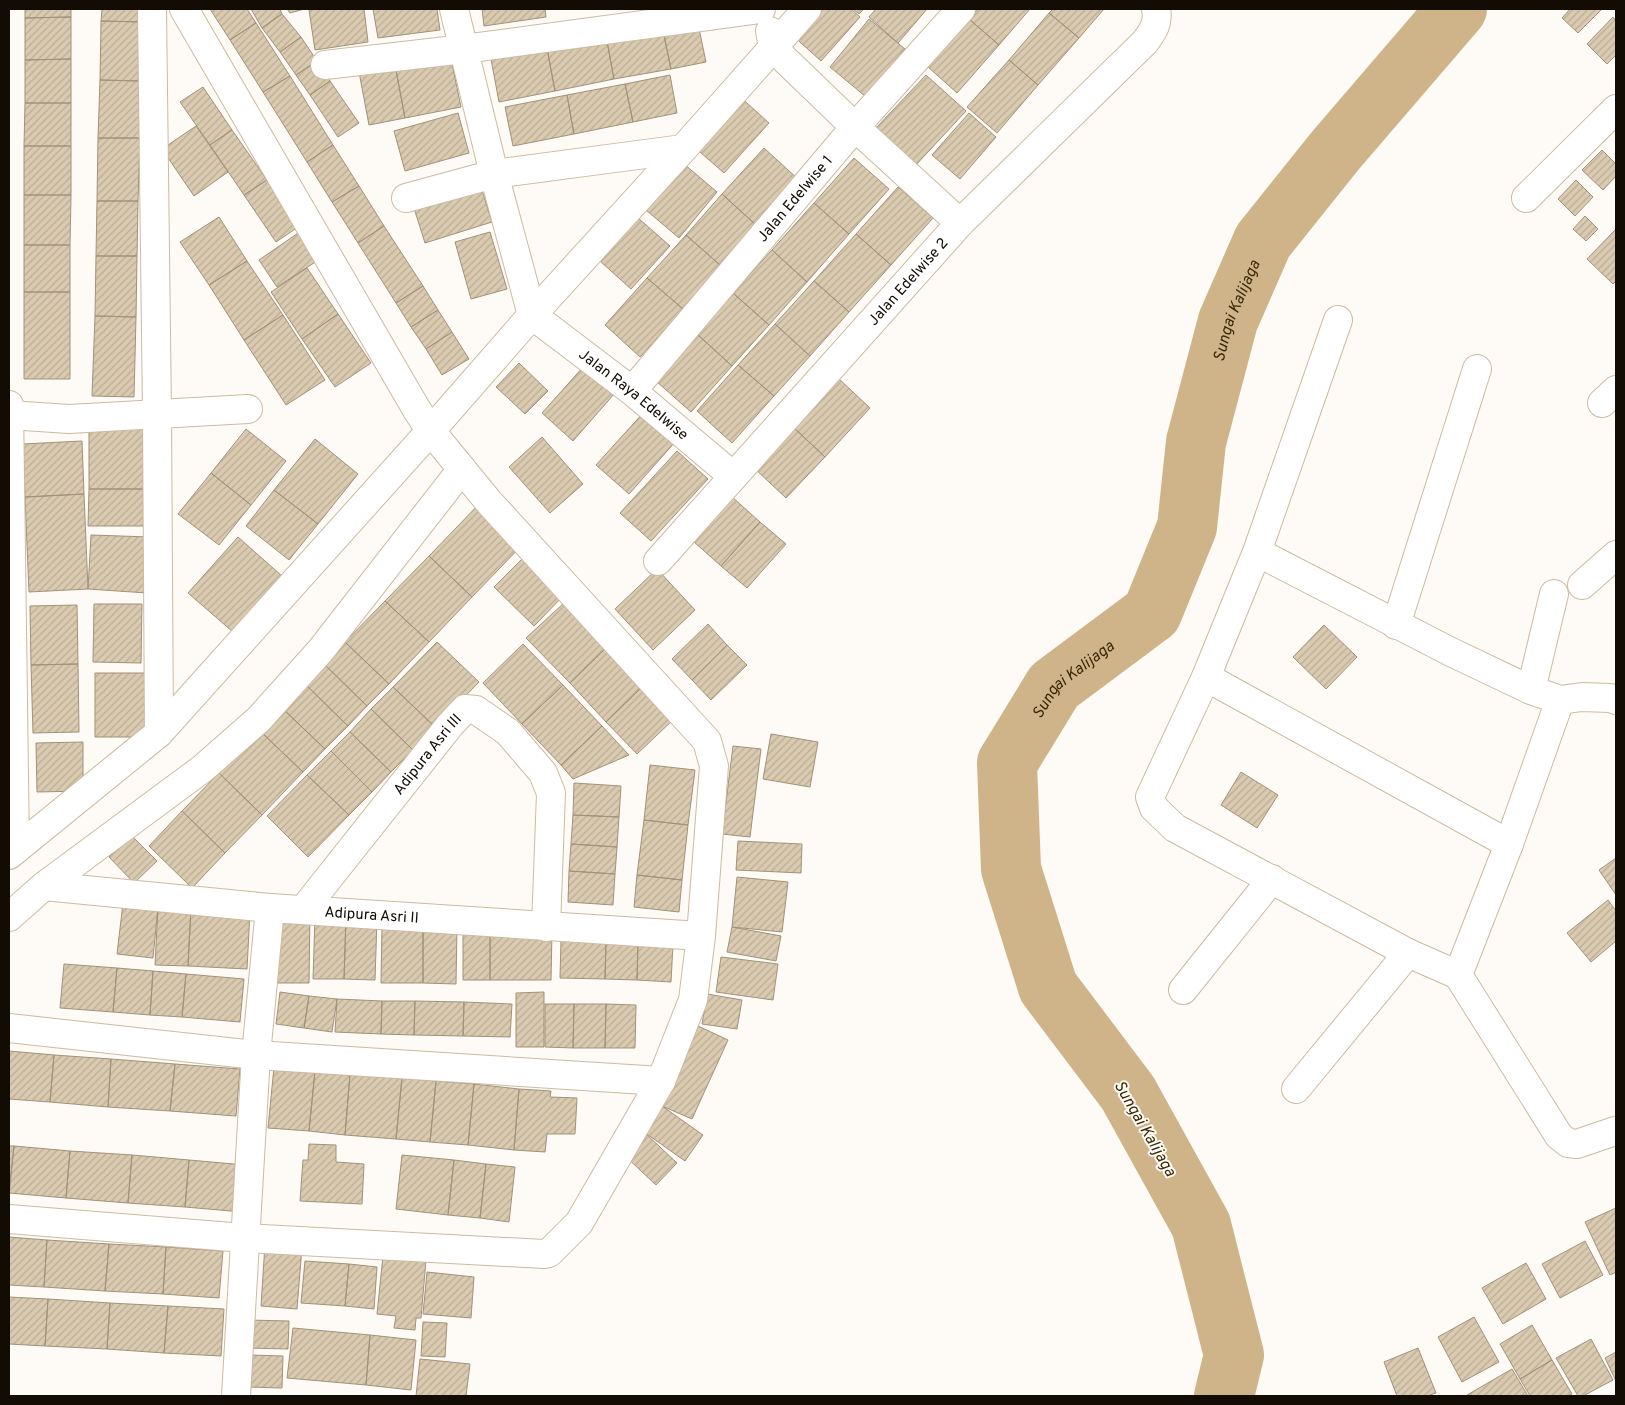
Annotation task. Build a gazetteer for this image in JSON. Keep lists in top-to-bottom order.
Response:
{
  "streets": {
    "street": [
      "Jalan Edelwise 1",
      "Jalan Edelwise 2",
      "Jalan Raya Edelwise",
      "Adipura Asri III",
      "Adipura Asri II"
    ]
  },
  "crossings": [
    ["Jalan Edelwise 1", "Jalan Raya Edelwise"],
    ["Jalan Edelwise 2", "Jalan Raya Edelwise"],
    ["Adipura Asri III", "Adipura Asri II"]
  ],
  "water": ["Sungai Kalijaga"]
}
